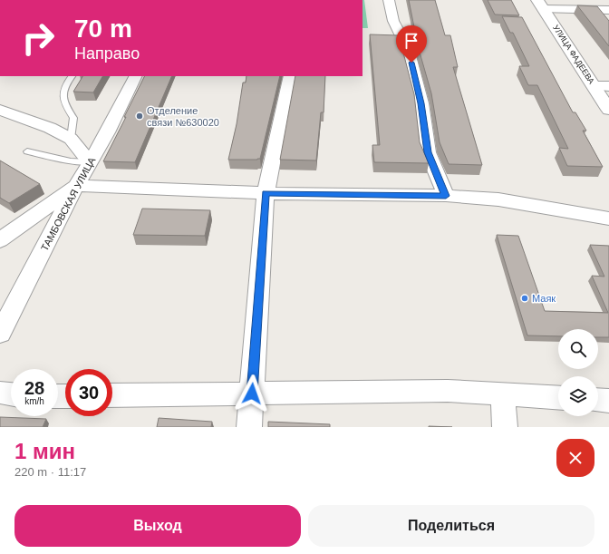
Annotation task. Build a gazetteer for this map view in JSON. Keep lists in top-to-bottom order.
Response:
{
  "streets": {
    "street": ["УЛИЦА ФАДЕЕВА", "ТАМБОВСКАЯ УЛИЦА"]
  },
  "places": ["Отделение связи №630020", "Маяк"],
  "page": {
    "turn": ["70 m", "Направо"],
    "speed": "28 km/h",
    "limit": "30",
    "heading": ["1 мин", "220 m · 11:17"],
    "buttons": ["Выход", "Поделиться"]
  }
}
